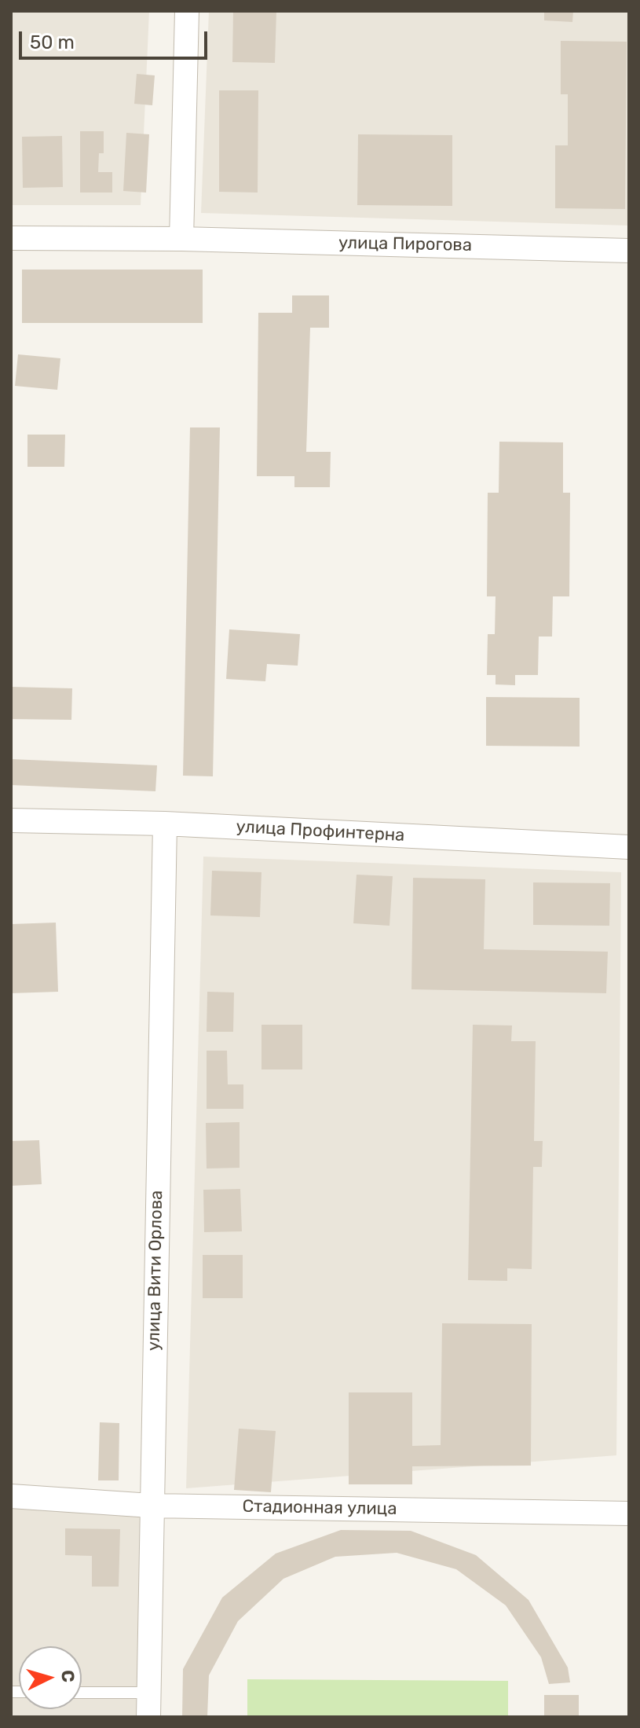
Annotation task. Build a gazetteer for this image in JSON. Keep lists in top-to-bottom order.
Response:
{
  "streets": {
    "street": [
      "улица Пирогова",
      "улица Профинтерна",
      "улица Вити Орлова",
      "Стадионная улица"
    ]
  },
  "crossings": [
    ["улица Профинтерна", "улица Вити Орлова"],
    ["улица Вити Орлова", "Стадионная улица"]
  ],
  "scale_bar": "50 m",
  "north": "right"
}
